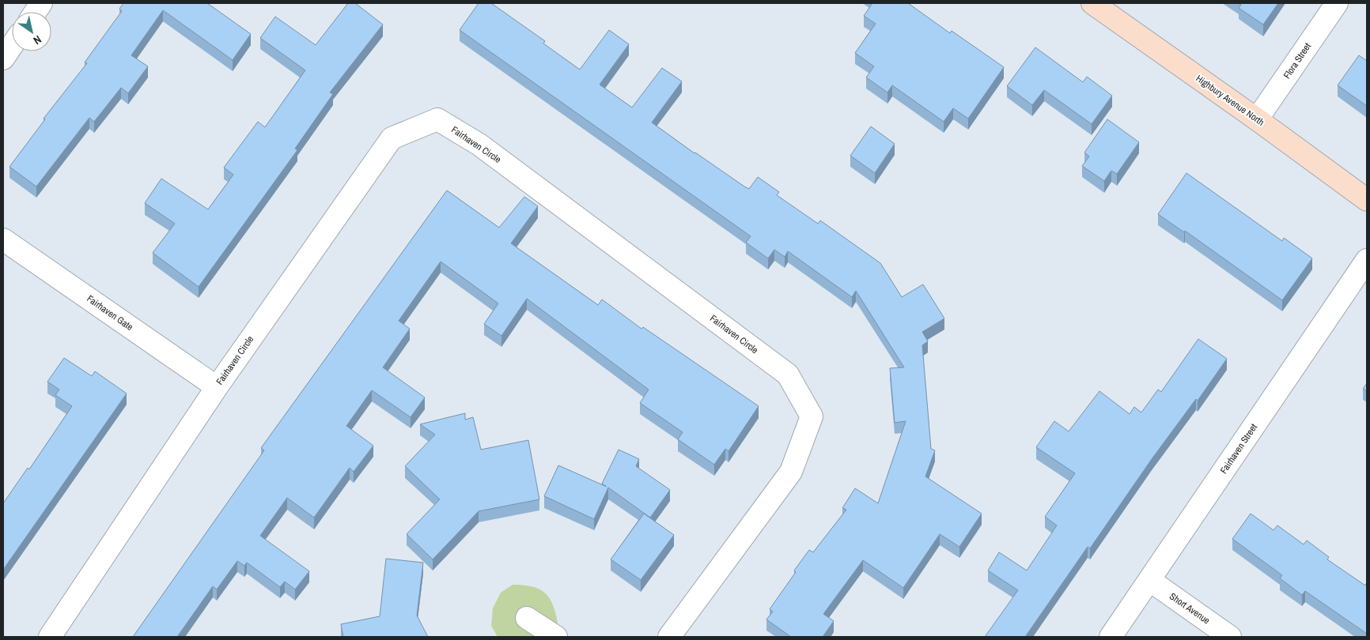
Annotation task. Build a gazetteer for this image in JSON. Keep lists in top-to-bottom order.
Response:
{
  "streets": {
    "main road": ["Highbury Avenue North"],
    "street": [
      "Flora Street",
      "Fairhaven Circle",
      "Fairhaven Gate",
      "Fairhaven Street",
      "Short Avenue"
    ]
  },
  "crossings": [
    ["Flora Street", "Highbury Avenue North"],
    ["Fairhaven Circle", "Fairhaven Gate"],
    ["Fairhaven Street", "Short Avenue"]
  ],
  "north": "bottom right"
}
